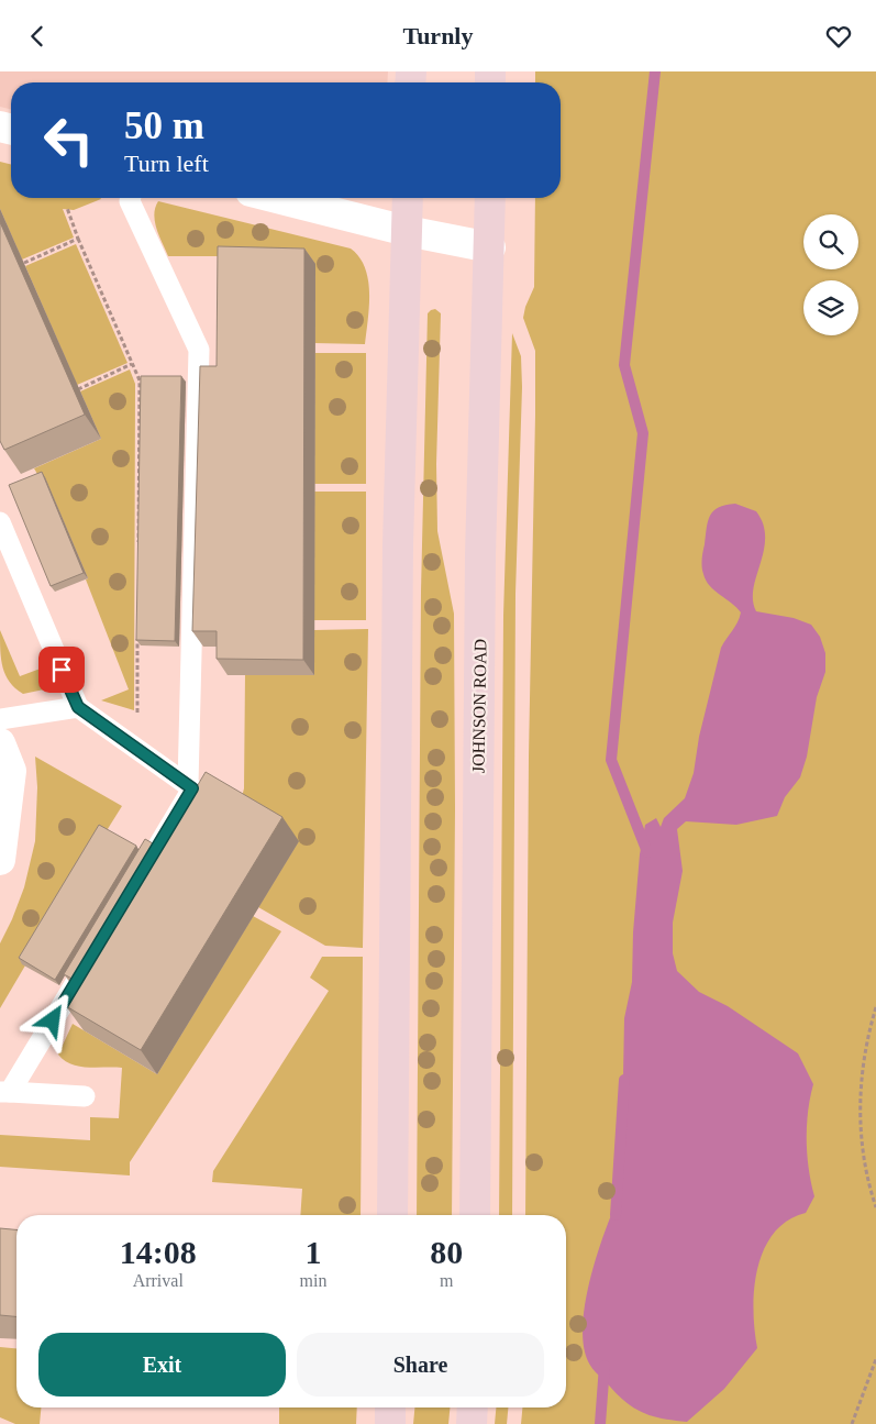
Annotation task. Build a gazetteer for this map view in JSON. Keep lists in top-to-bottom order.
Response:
{
  "streets": {
    "main road": ["JOHNSON ROAD"]
  },
  "page": {
    "header": "Turnly",
    "turn": ["50 m", "Turn left"],
    "eta": [
      "14:08",
      "Arrival",
      "1",
      "min",
      "80",
      "m"
    ],
    "buttons": ["Exit", "Share"]
  }
}
